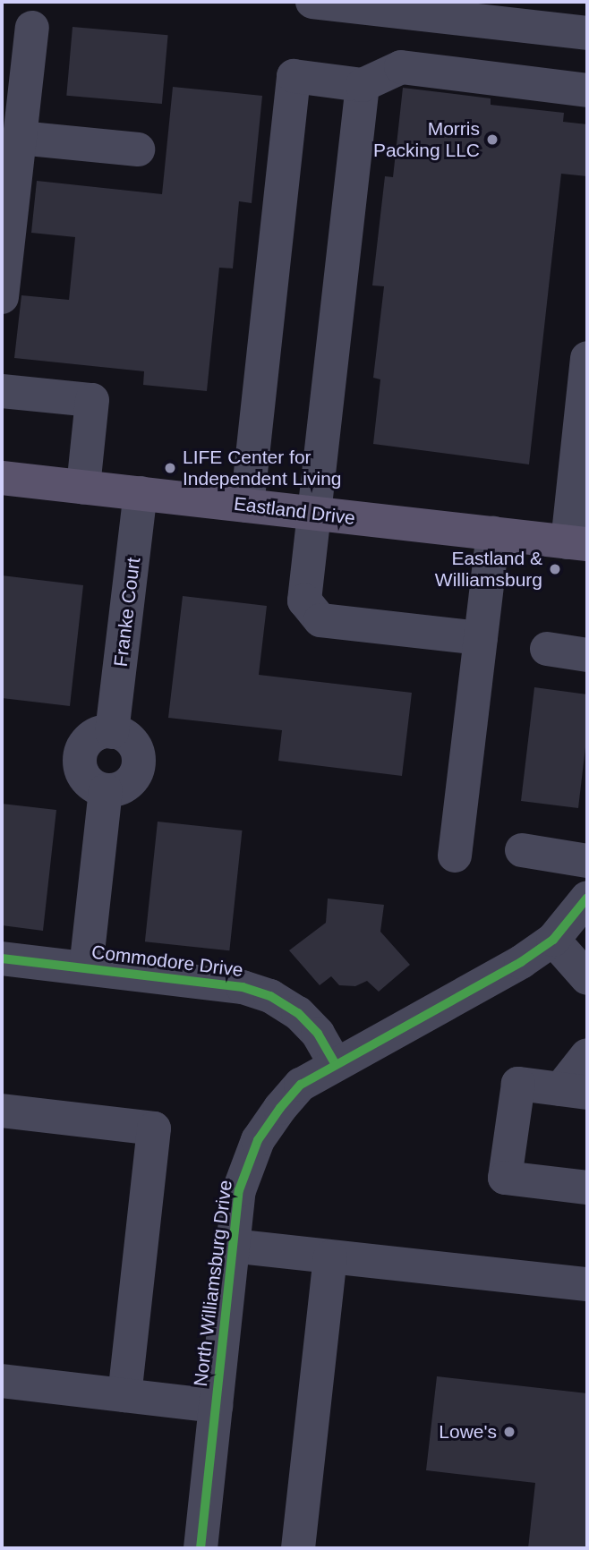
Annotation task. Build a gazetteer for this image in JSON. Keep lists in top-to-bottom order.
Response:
{
  "streets": {
    "main road": ["Eastland Drive"],
    "street": ["Franke Court", "Commodore Drive", "North Williamsburg Drive"]
  },
  "crossings": [
    ["Eastland Drive", "Franke Court"],
    ["Franke Court", "Commodore Drive"],
    ["Commodore Drive", "North Williamsburg Drive"]
  ],
  "places": [
    "Morris Packing LLC",
    "LIFE Center for Independent Living",
    "Eastland & Williamsburg",
    "Lowe's"
  ]
}
